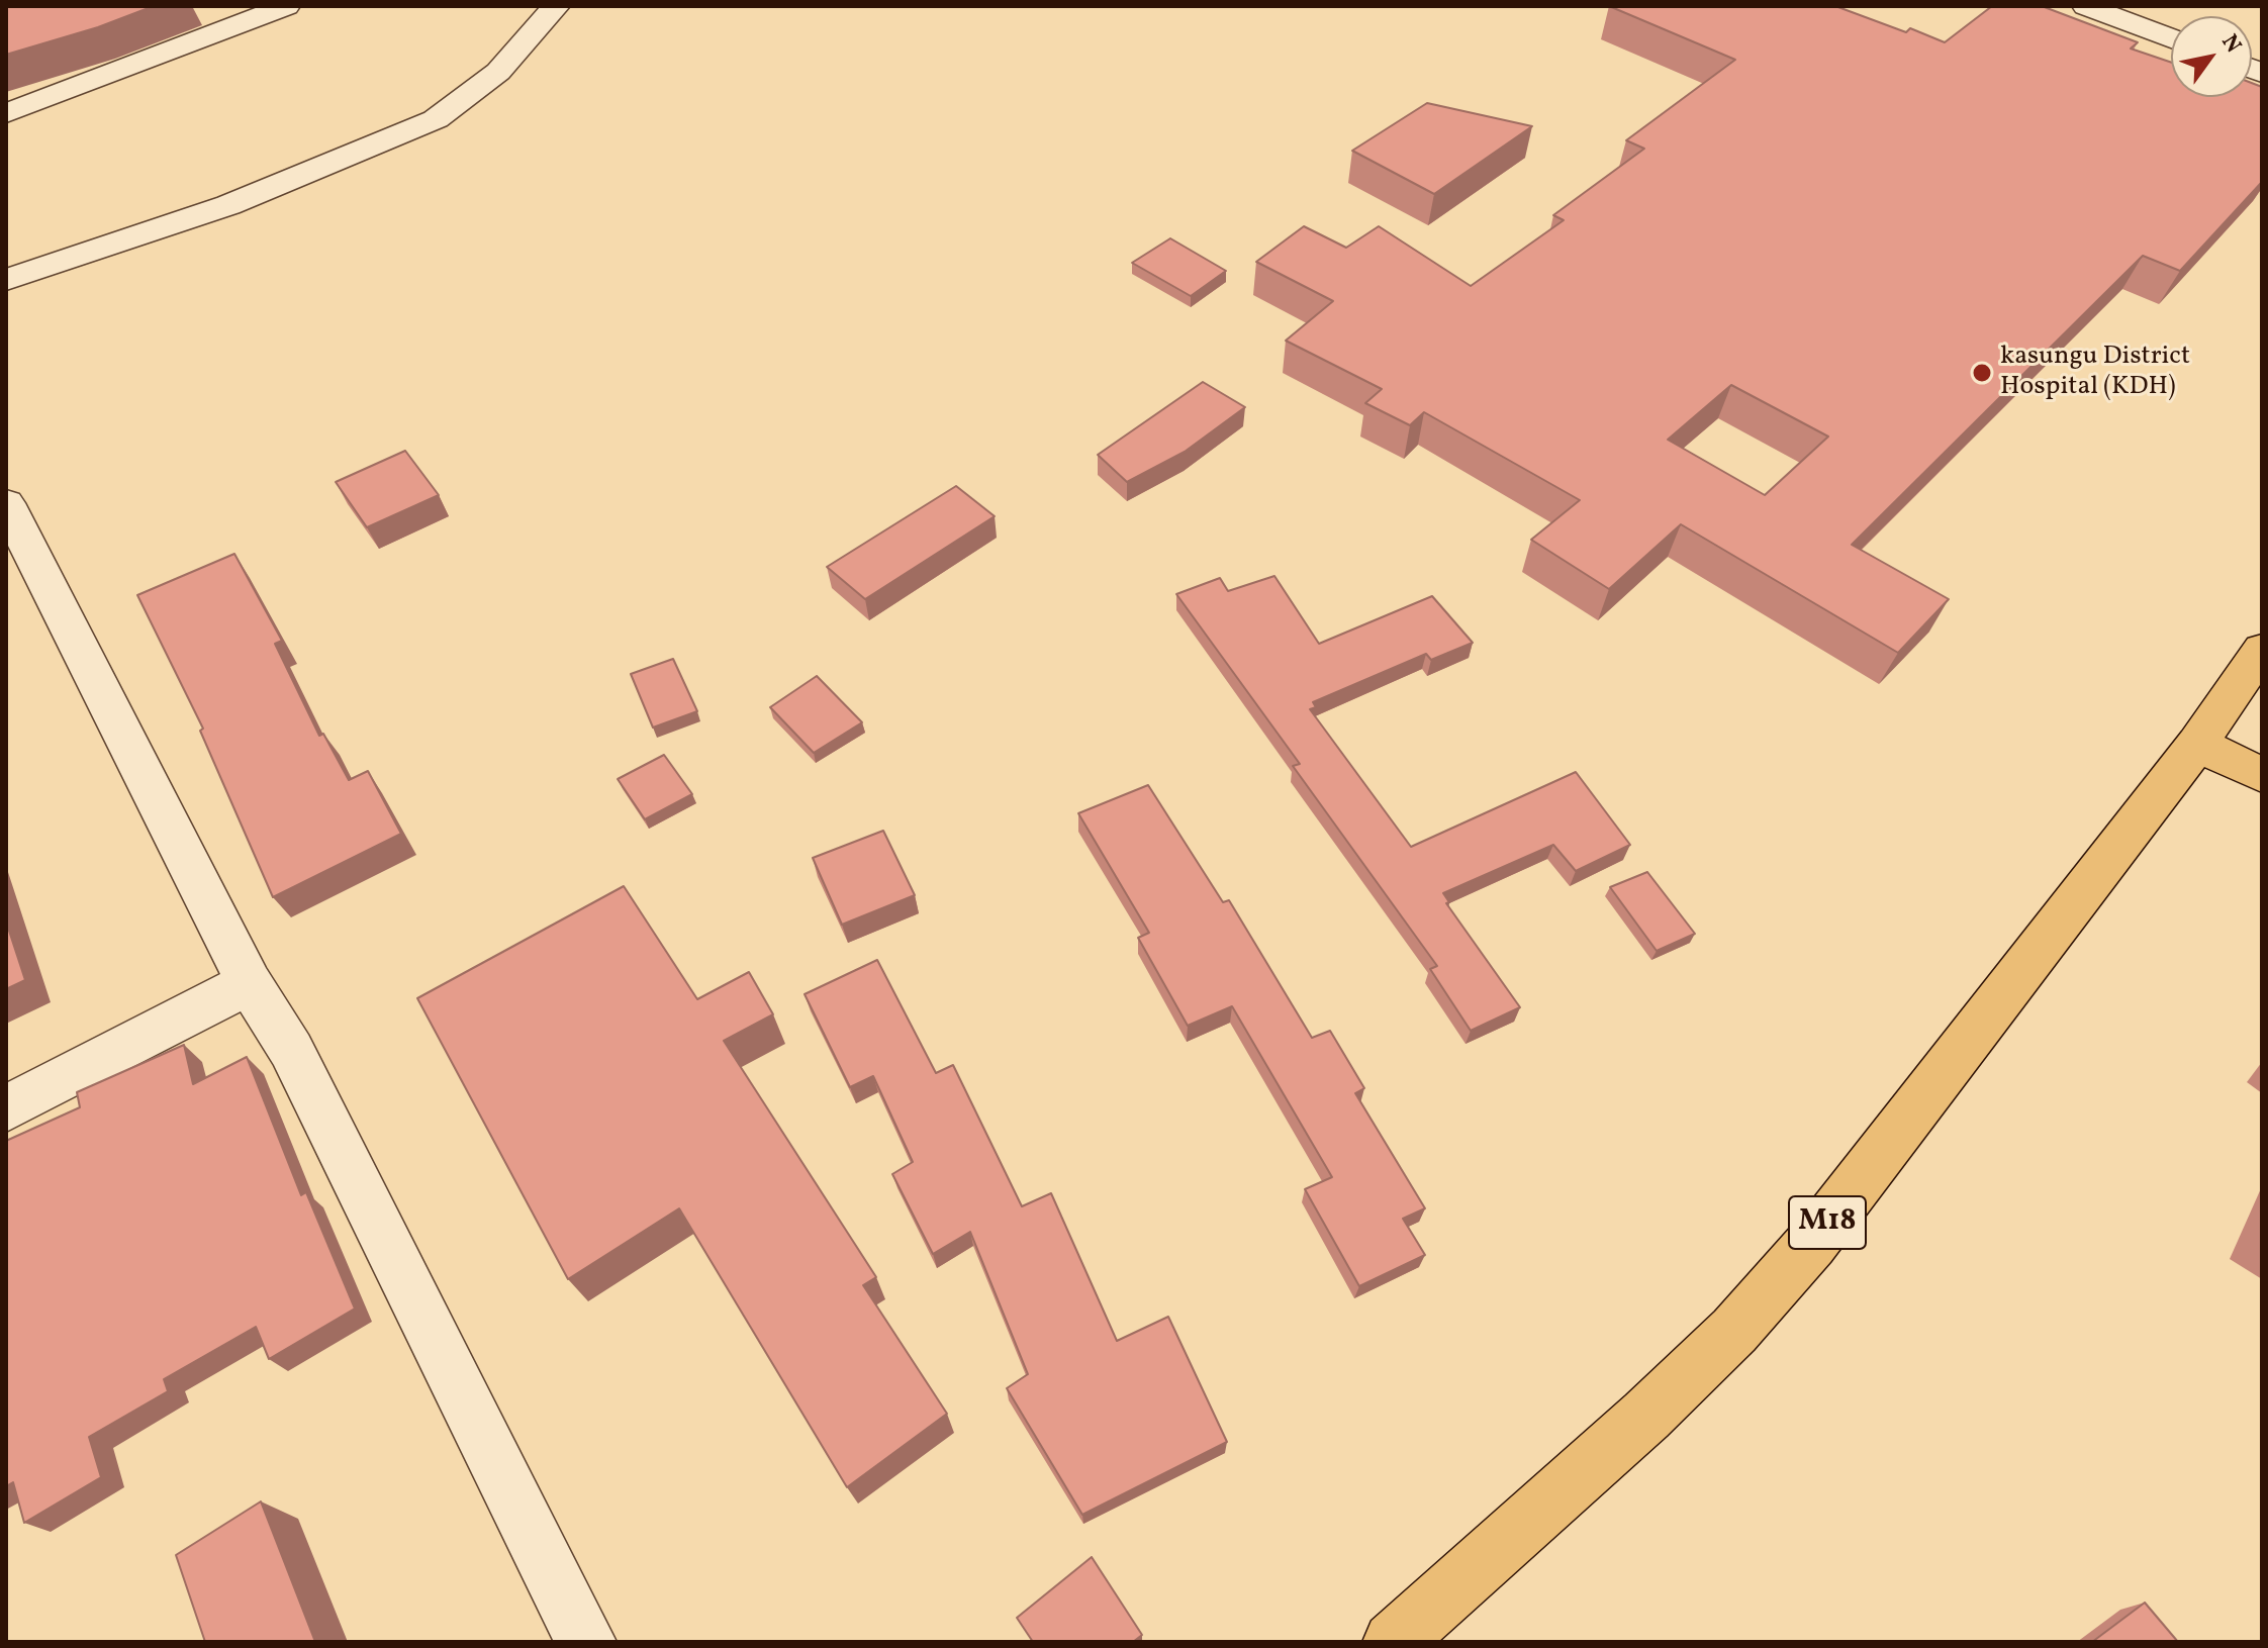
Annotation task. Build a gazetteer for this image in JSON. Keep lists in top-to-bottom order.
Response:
{
  "streets": {
    "main road": ["M18"]
  },
  "places": ["kasungu District Hospital (KDH)"],
  "north": "top right"
}
